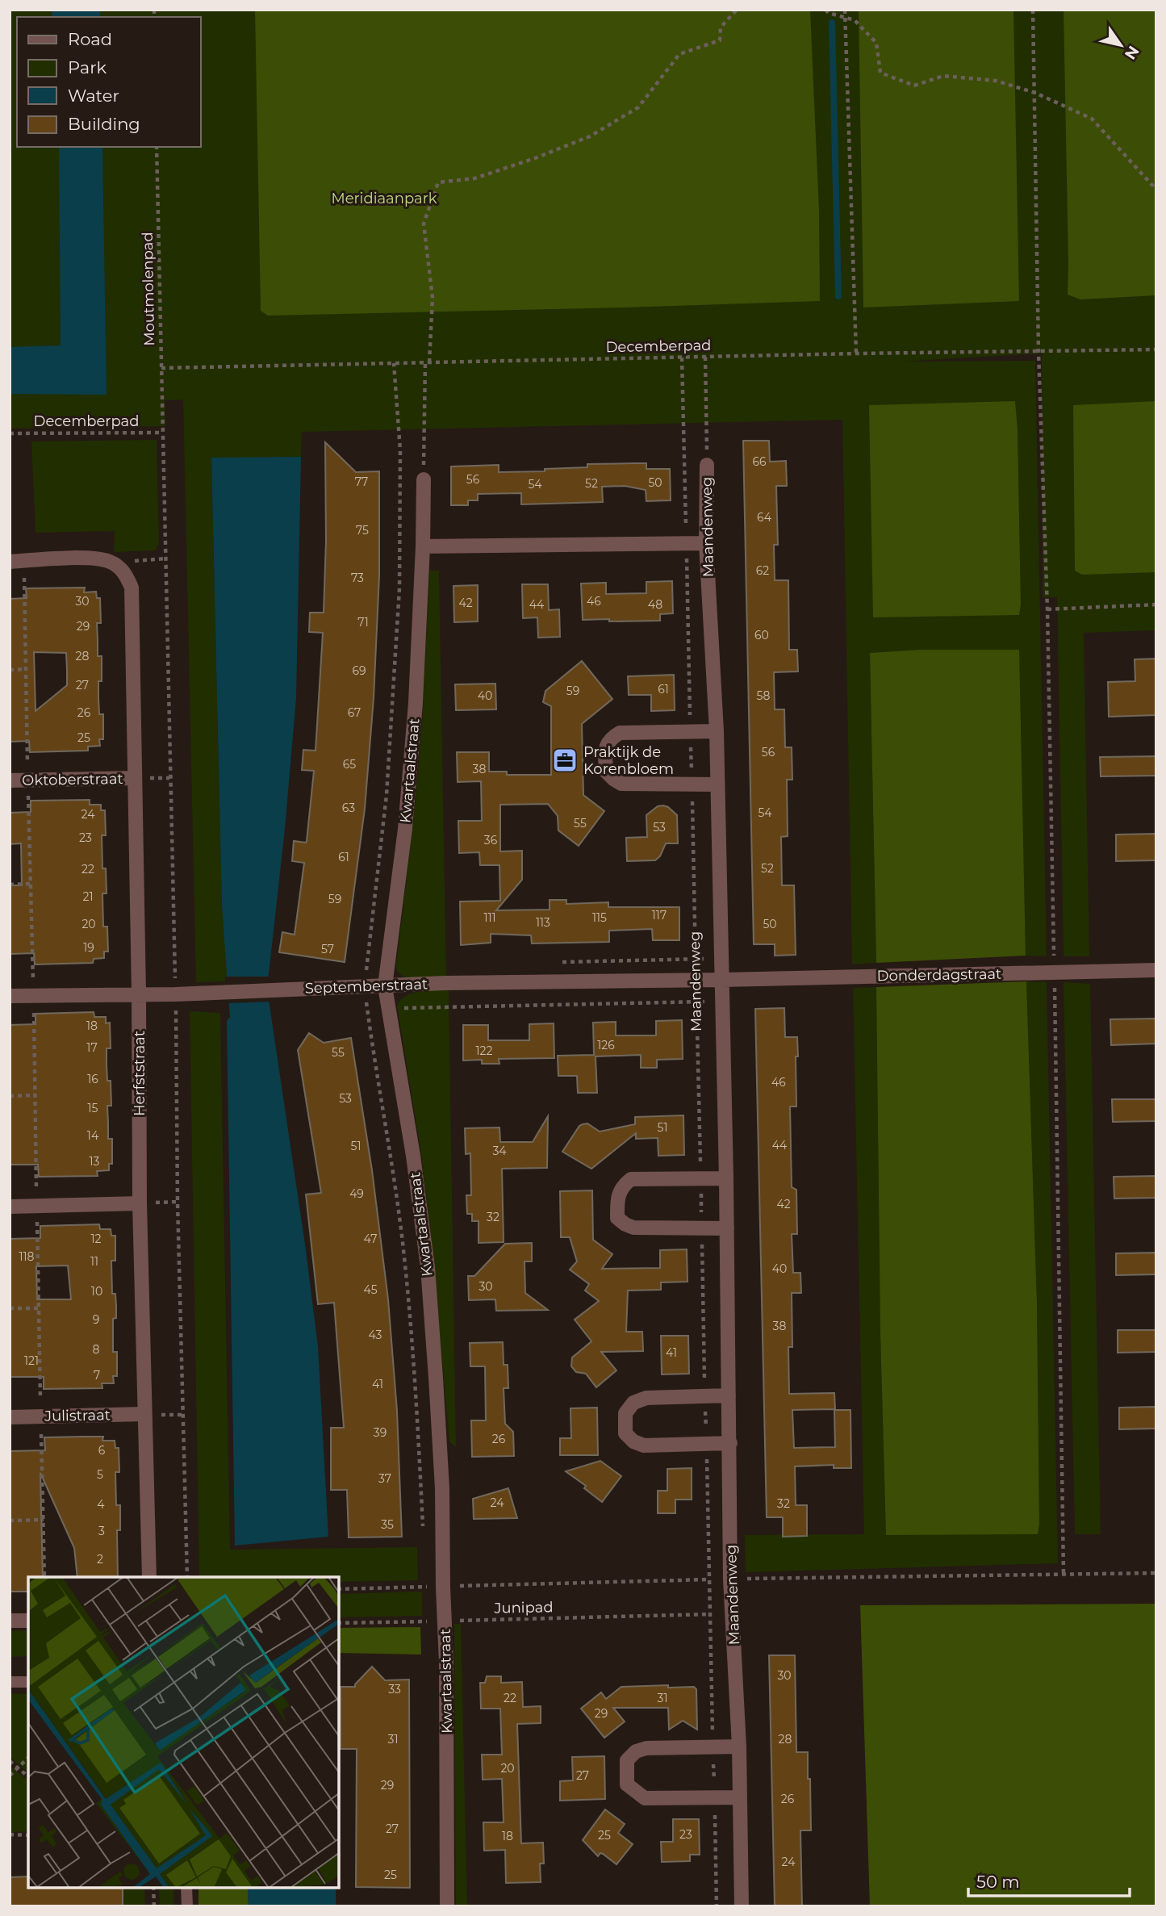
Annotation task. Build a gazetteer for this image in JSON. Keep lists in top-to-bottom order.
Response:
{
  "streets": {
    "street": [
      "Maandenweg",
      "Kwartaalstraat",
      "Oktoberstraat",
      "Donderdagstraat",
      "Septemberstraat",
      "Herfststraat",
      "Julistraat"
    ],
    "path": ["Moutmolenpad", "Decemberpad", "Junipad"]
  },
  "crossings": [
    ["Moutmolenpad", "Decemberpad"],
    ["Decemberpad", "Maandenweg"],
    ["Maandenweg", "Donderdagstraat"],
    ["Maandenweg", "Septemberstraat"],
    ["Maandenweg", "Junipad"],
    ["Kwartaalstraat", "Septemberstraat"],
    ["Kwartaalstraat", "Junipad"],
    ["Oktoberstraat", "Herfststraat"],
    ["Donderdagstraat", "Septemberstraat"],
    ["Septemberstraat", "Herfststraat"],
    ["Herfststraat", "Julistraat"]
  ],
  "parks": ["Meridiaanpark"],
  "places": {
    "office": ["Praktijk de Korenbloem"]
  },
  "house_numbers": [
    "66",
    "56",
    "77",
    "50",
    "52",
    "54",
    "64",
    "75",
    "62",
    "73",
    "30",
    "46",
    "42",
    "44",
    "48",
    "71",
    "29",
    "60",
    "28",
    "69",
    "27",
    "61",
    "59",
    "40",
    "58",
    "26",
    "67",
    "25",
    "56",
    "65",
    "38",
    "63",
    "54",
    "24",
    "55",
    "53",
    "23",
    "36",
    "61",
    "52",
    "22",
    "21",
    "59",
    "117",
    "111",
    "115",
    "113",
    "20",
    "50",
    "19",
    "57",
    "18",
    "126",
    "17",
    "122",
    "55",
    "16",
    "46",
    "53",
    "15",
    "51",
    "14",
    "44",
    "51",
    "34",
    "13",
    "49",
    "42",
    "32",
    "12",
    "47",
    "118",
    "11",
    "40",
    "30",
    "45",
    "10",
    "9",
    "38",
    "43",
    "8",
    "41",
    "121",
    "7",
    "41",
    "39",
    "26",
    "6",
    "5",
    "37",
    "24",
    "32",
    "4",
    "35",
    "3",
    "2",
    "30",
    "33",
    "22",
    "31",
    "29",
    "31",
    "28",
    "20",
    "27",
    "29",
    "26",
    "27",
    "23",
    "25",
    "18",
    "24",
    "25"
  ],
  "legend": [
    "Road",
    "Park",
    "Water",
    "Building"
  ],
  "scale_bar": "50 m",
  "north": "bottom right"
}
